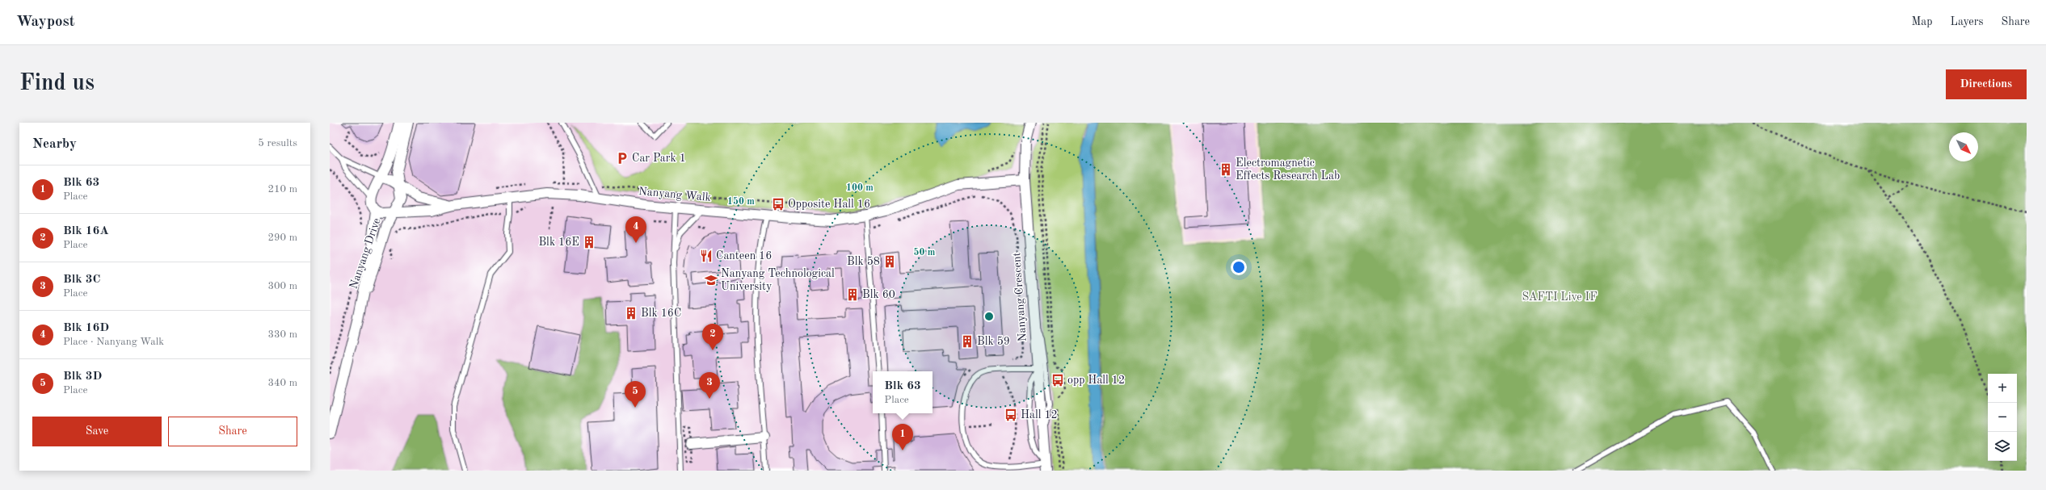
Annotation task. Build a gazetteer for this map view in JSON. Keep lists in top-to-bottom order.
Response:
{
  "streets": {
    "street": ["Nanyang Walk", "Nanyang Drive", "Nanyang Crescent"]
  },
  "crossings": [
    ["Nanyang Walk", "Nanyang Drive"],
    ["Nanyang Walk", "Nanyang Crescent"]
  ],
  "parks": ["SAFTI Live IF"],
  "places": {
    "parking": ["Car Park 1"],
    "building": [
      "Electromagnetic Effects Research Lab",
      "Blk 16E",
      "Blk 58",
      "Blk 60",
      "Blk 16C",
      "Blk 59"
    ],
    "bus stop": ["Opposite Hall 16", "opp Hall 12", "Hall 12"],
    "restaurant": ["Canteen 16"],
    "school or university": ["Nanyang Technological University"]
  },
  "north": "bottom right",
  "page": {
    "header": "Waypost",
    "nav": ["Map", "Layers", "Share"],
    "buttons": [
      "Directions",
      ["Save", "Share"]
    ],
    "title": "Find us",
    "heading": ["Nearby", "5 results"],
    "list": [
      {
        "mark": "1",
        "name": "Blk 63",
        "note": "Place",
        "value": "210 m"
      },
      {
        "mark": "2",
        "name": "Blk 16A",
        "note": "Place",
        "value": "290 m"
      },
      {
        "mark": "3",
        "name": "Blk 3C",
        "note": "Place",
        "value": "300 m"
      },
      {
        "mark": "4",
        "name": "Blk 16D",
        "note": "Place · Nanyang Walk",
        "value": "330 m"
      },
      {
        "mark": "5",
        "name": "Blk 3D",
        "note": "Place",
        "value": "340 m"
      }
    ],
    "pins": [
      "4",
      "2",
      "3",
      "5",
      "1"
    ],
    "popup": ["Blk 63", "Place"],
    "map_buttons": ["+", "−"]
  },
  "rings": ["100 m", "150 m", "50 m"]
}
